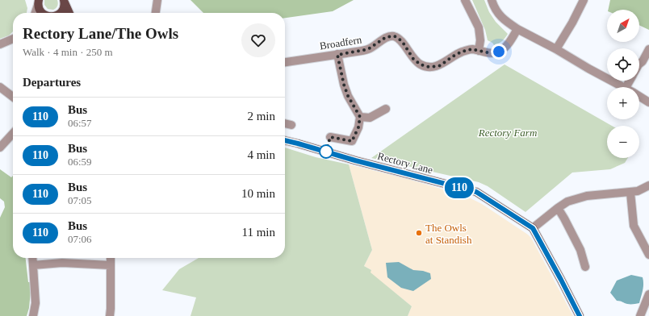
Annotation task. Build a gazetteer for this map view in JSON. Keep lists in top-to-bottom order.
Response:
{
  "streets": {
    "main road": ["Rectory Lane"],
    "street": ["Broadfern"]
  },
  "parks": ["Rectory Farm"],
  "places": ["The Owls at Standish"],
  "lines": ["bus line 110"],
  "north": "top right",
  "page": {
    "on_map": "110",
    "map_buttons": ["+", "−"],
    "heading": [
      ["Rectory Lane/The Owls", "Walk · 4 min · 250 m"],
      "Departures"
    ],
    "list": [
      {
        "mark": "110",
        "name": "Bus",
        "note": "06:57",
        "value": "2 min"
      },
      {
        "mark": "110",
        "name": "Bus",
        "note": "06:59",
        "value": "4 min"
      },
      {
        "mark": "110",
        "name": "Bus",
        "note": "07:05",
        "value": "10 min"
      },
      {
        "mark": "110",
        "name": "Bus",
        "note": "07:06",
        "value": "11 min"
      }
    ]
  }
}
